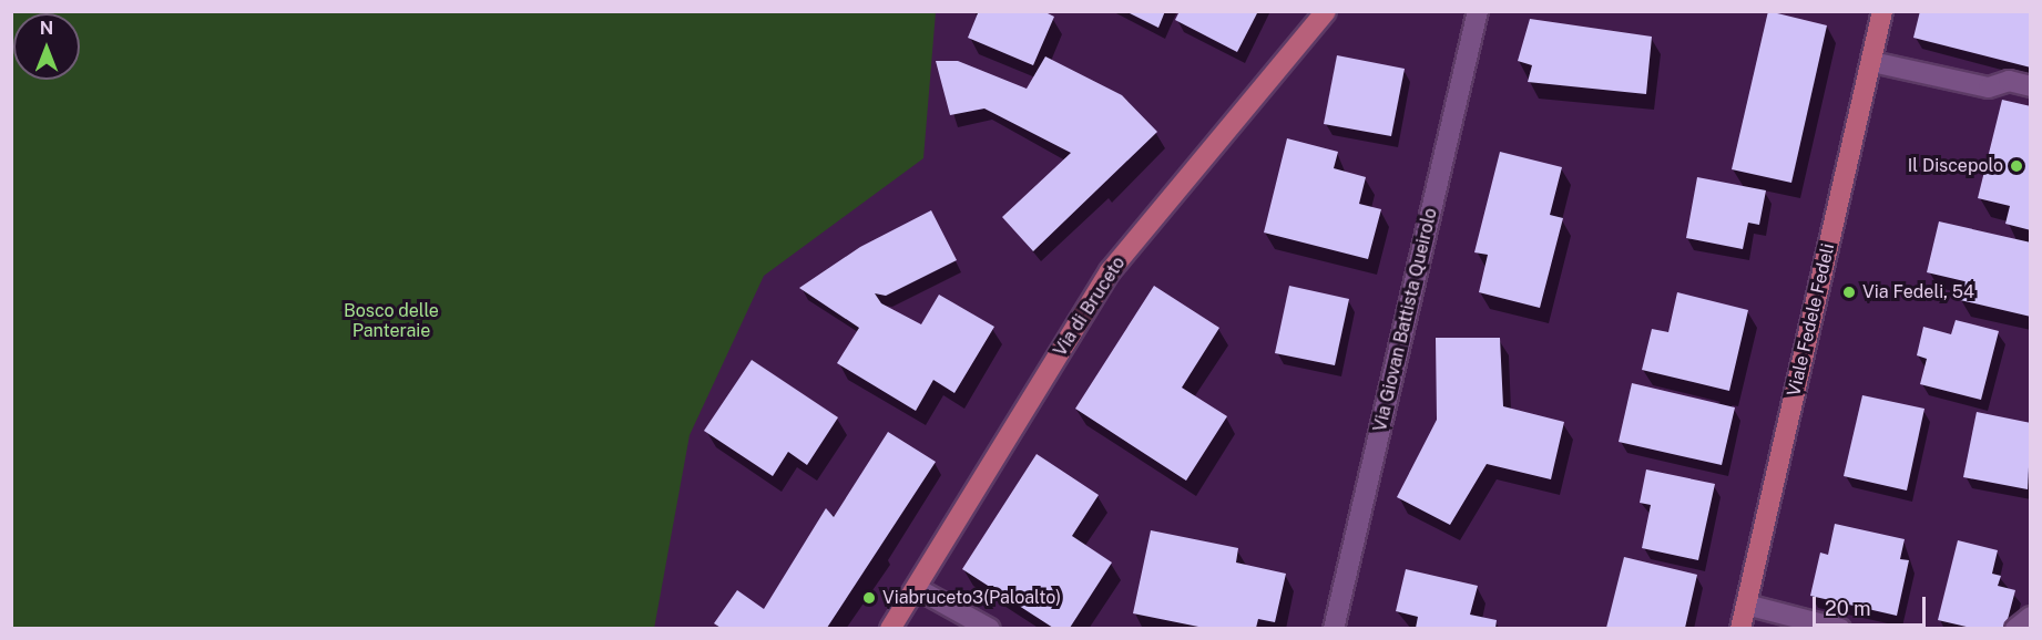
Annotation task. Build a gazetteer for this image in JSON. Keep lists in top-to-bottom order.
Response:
{
  "streets": {
    "main road": ["Via di Bruceto", "Viale Fedele Fedeli"],
    "street": ["Via Giovan Battista Queirolo"]
  },
  "parks": ["Bosco delle Panteraie"],
  "places": ["Il Discepolo", "Via Fedeli, 54", "Viabruceto3(Paloalto)"],
  "scale_bar": "20 m",
  "north": "top"
}
